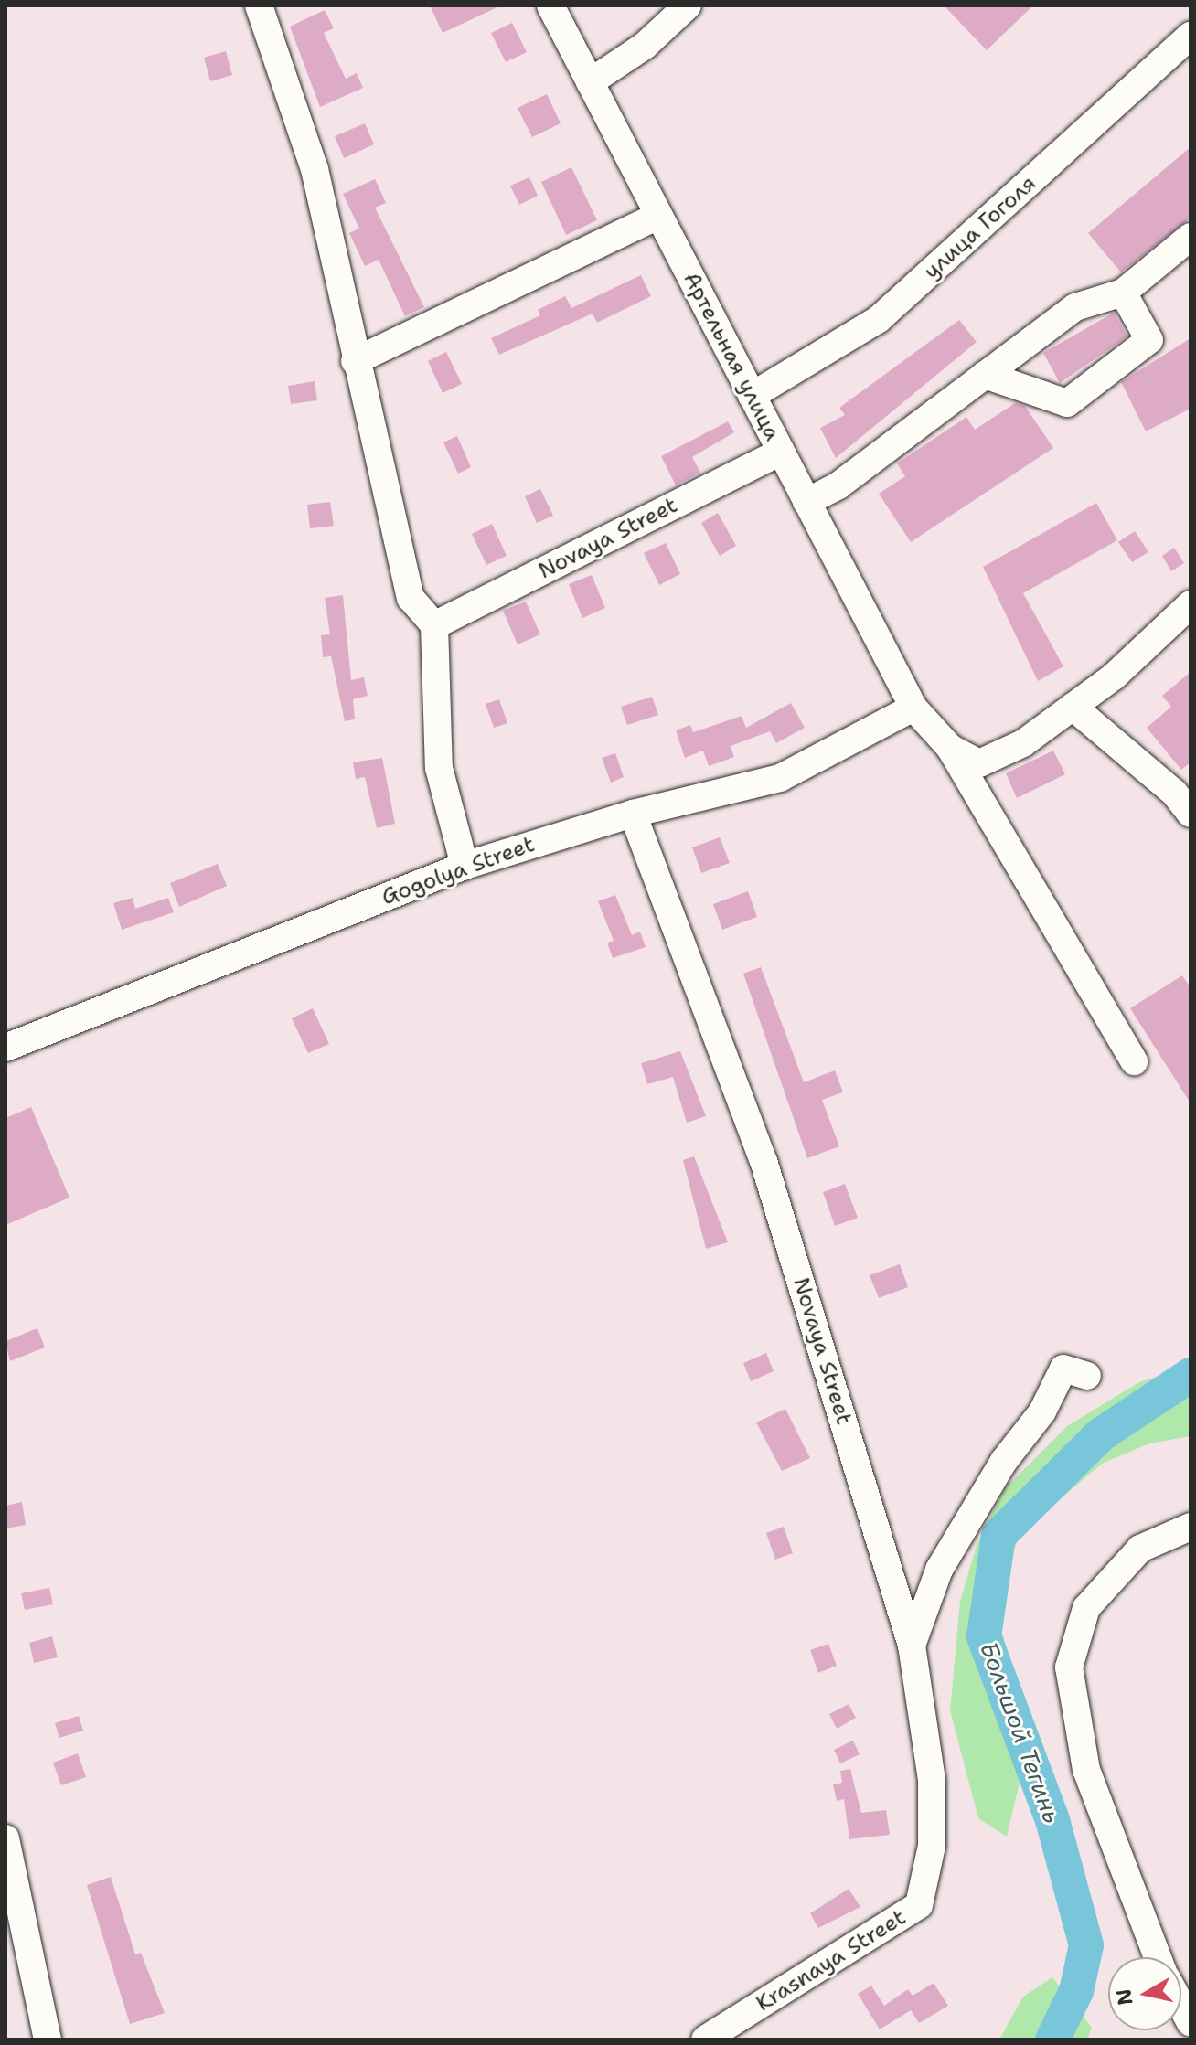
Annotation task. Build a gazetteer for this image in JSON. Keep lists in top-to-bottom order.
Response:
{
  "streets": {
    "street": [
      "улица Гоголя",
      "Артельная улица",
      "Novaya Street",
      "Gogolya Street",
      "Krasnaya Street"
    ]
  },
  "crossings": [
    ["улица Гоголя", "Артельная улица"],
    ["Артельная улица", "Novaya Street"],
    ["Артельная улица", "Gogolya Street"],
    ["Novaya Street", "Gogolya Street"],
    ["Novaya Street", "Krasnaya Street"]
  ],
  "water": ["Большой Тегинь"],
  "north": "left"
}
